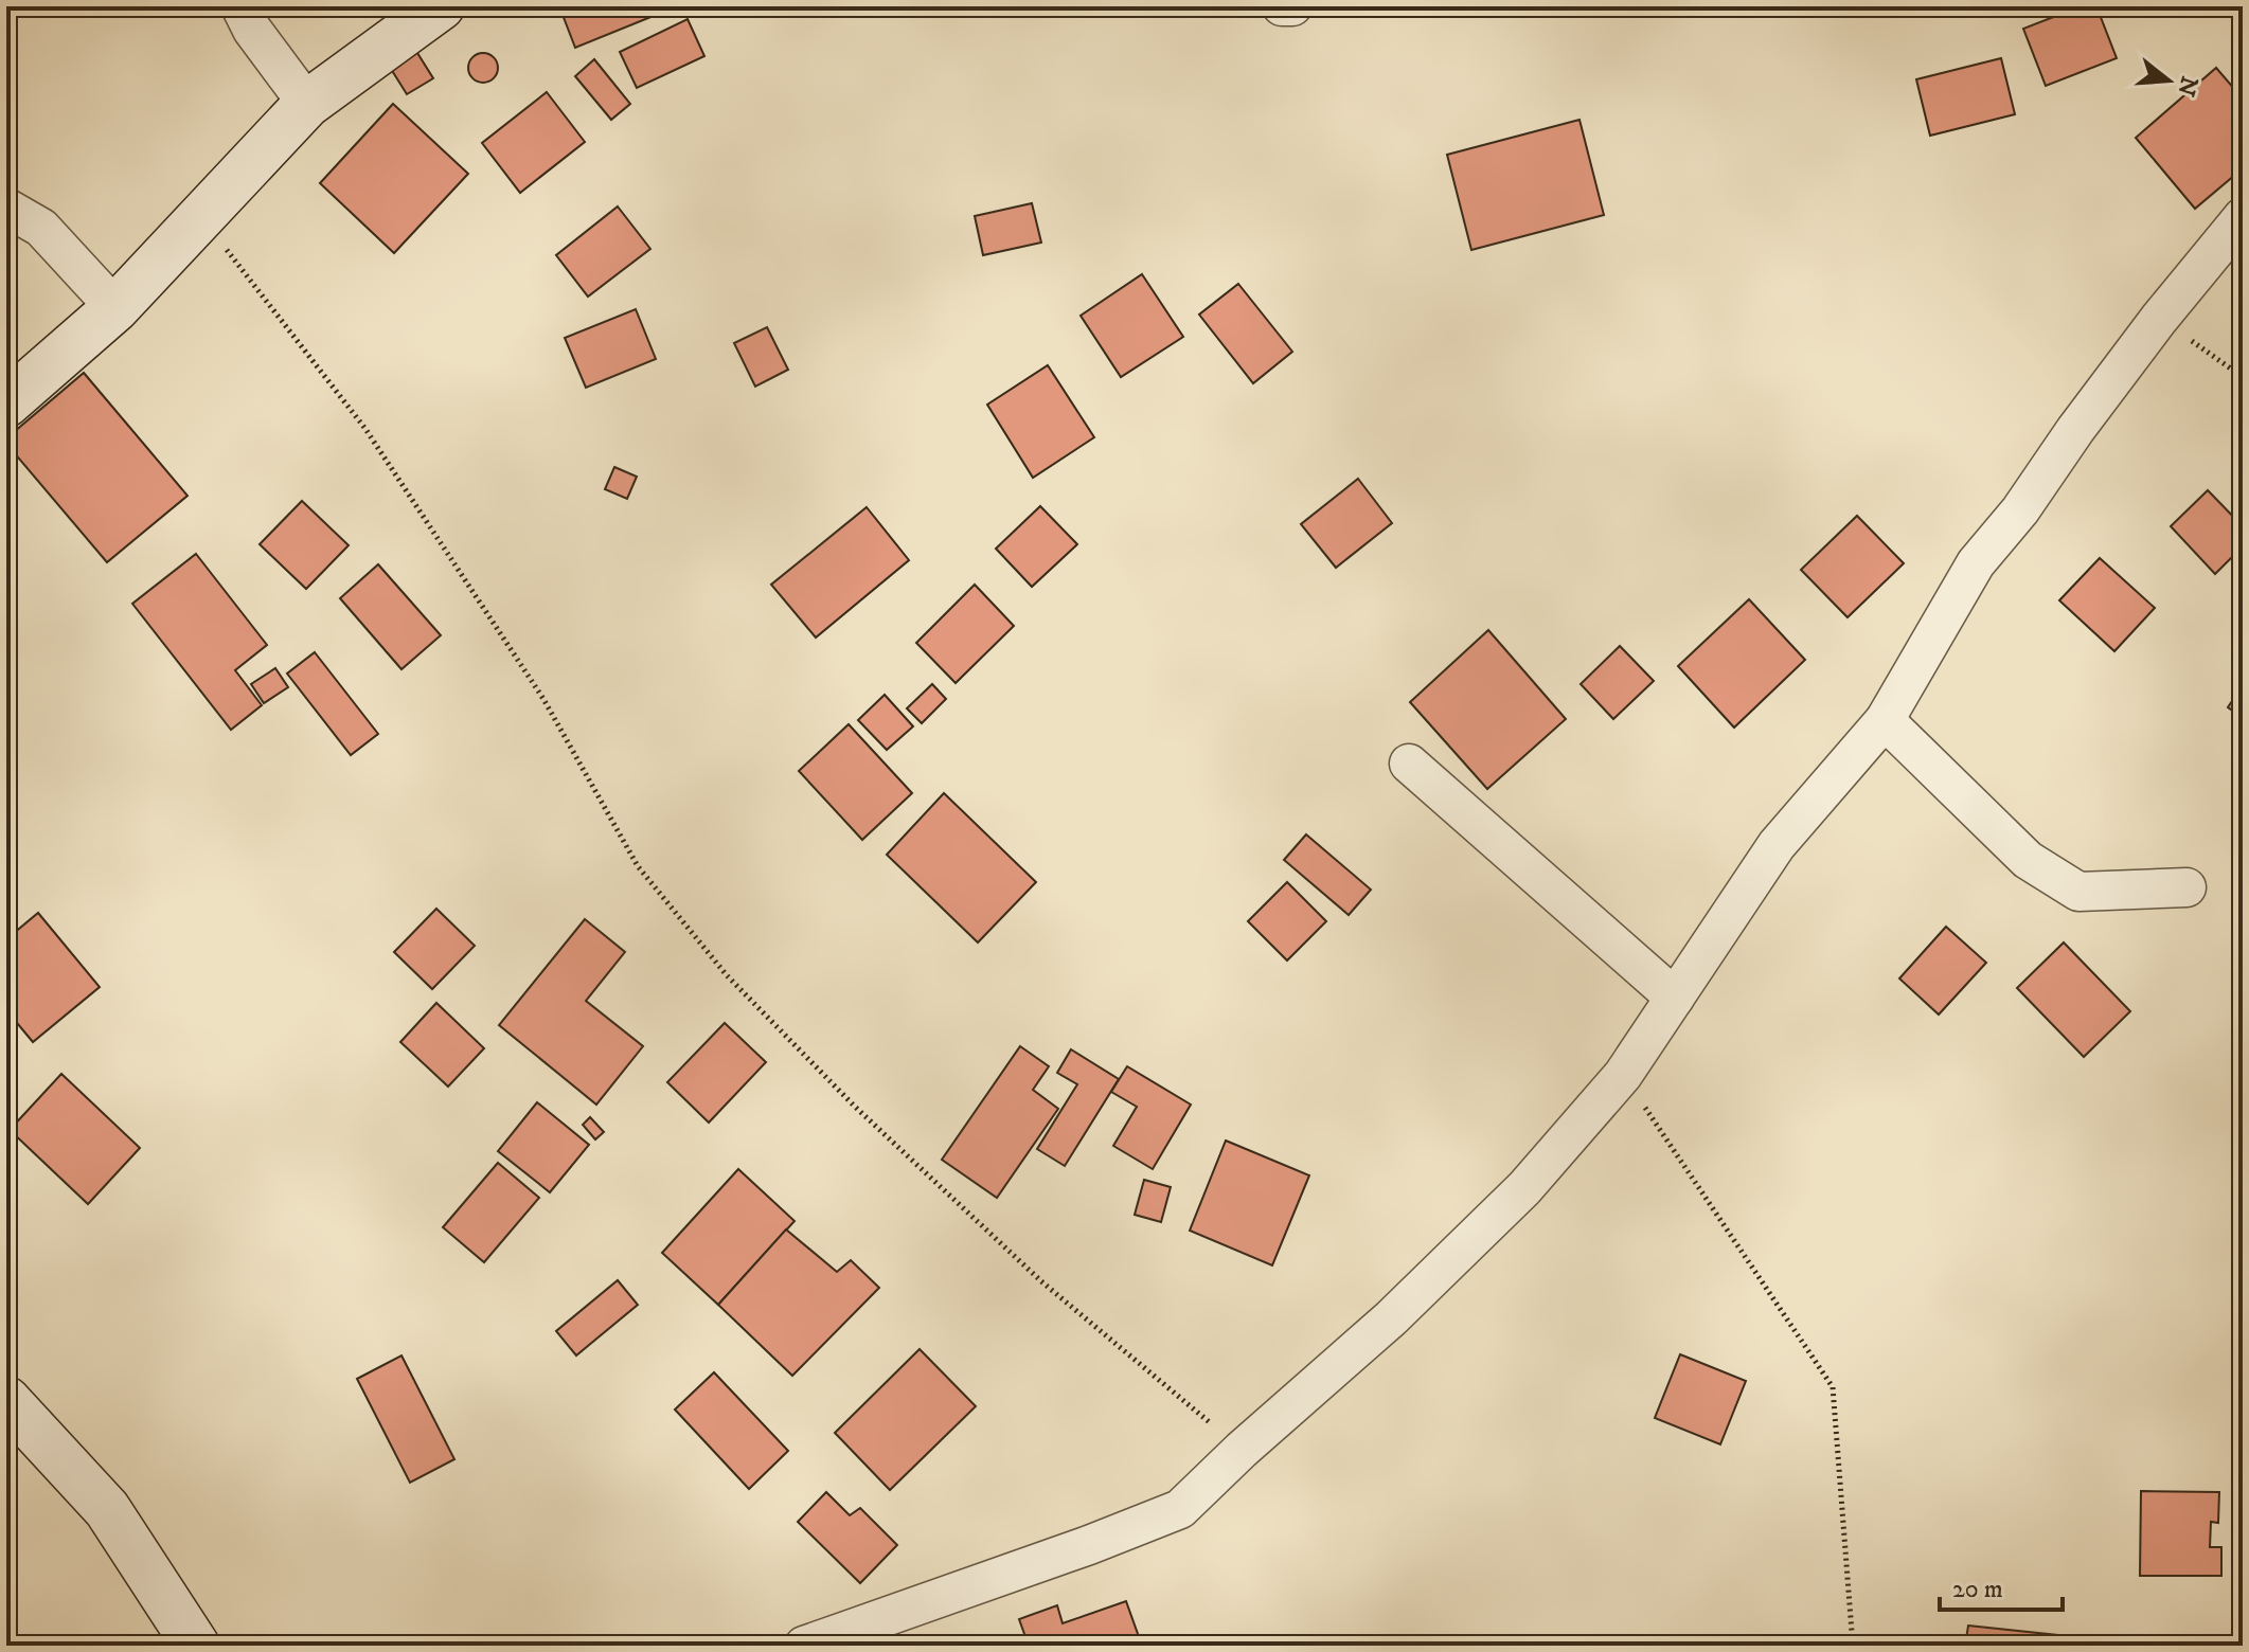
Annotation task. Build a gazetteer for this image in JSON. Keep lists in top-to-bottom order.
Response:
{
  "scale_bar": "20 m",
  "north": "right"
}
